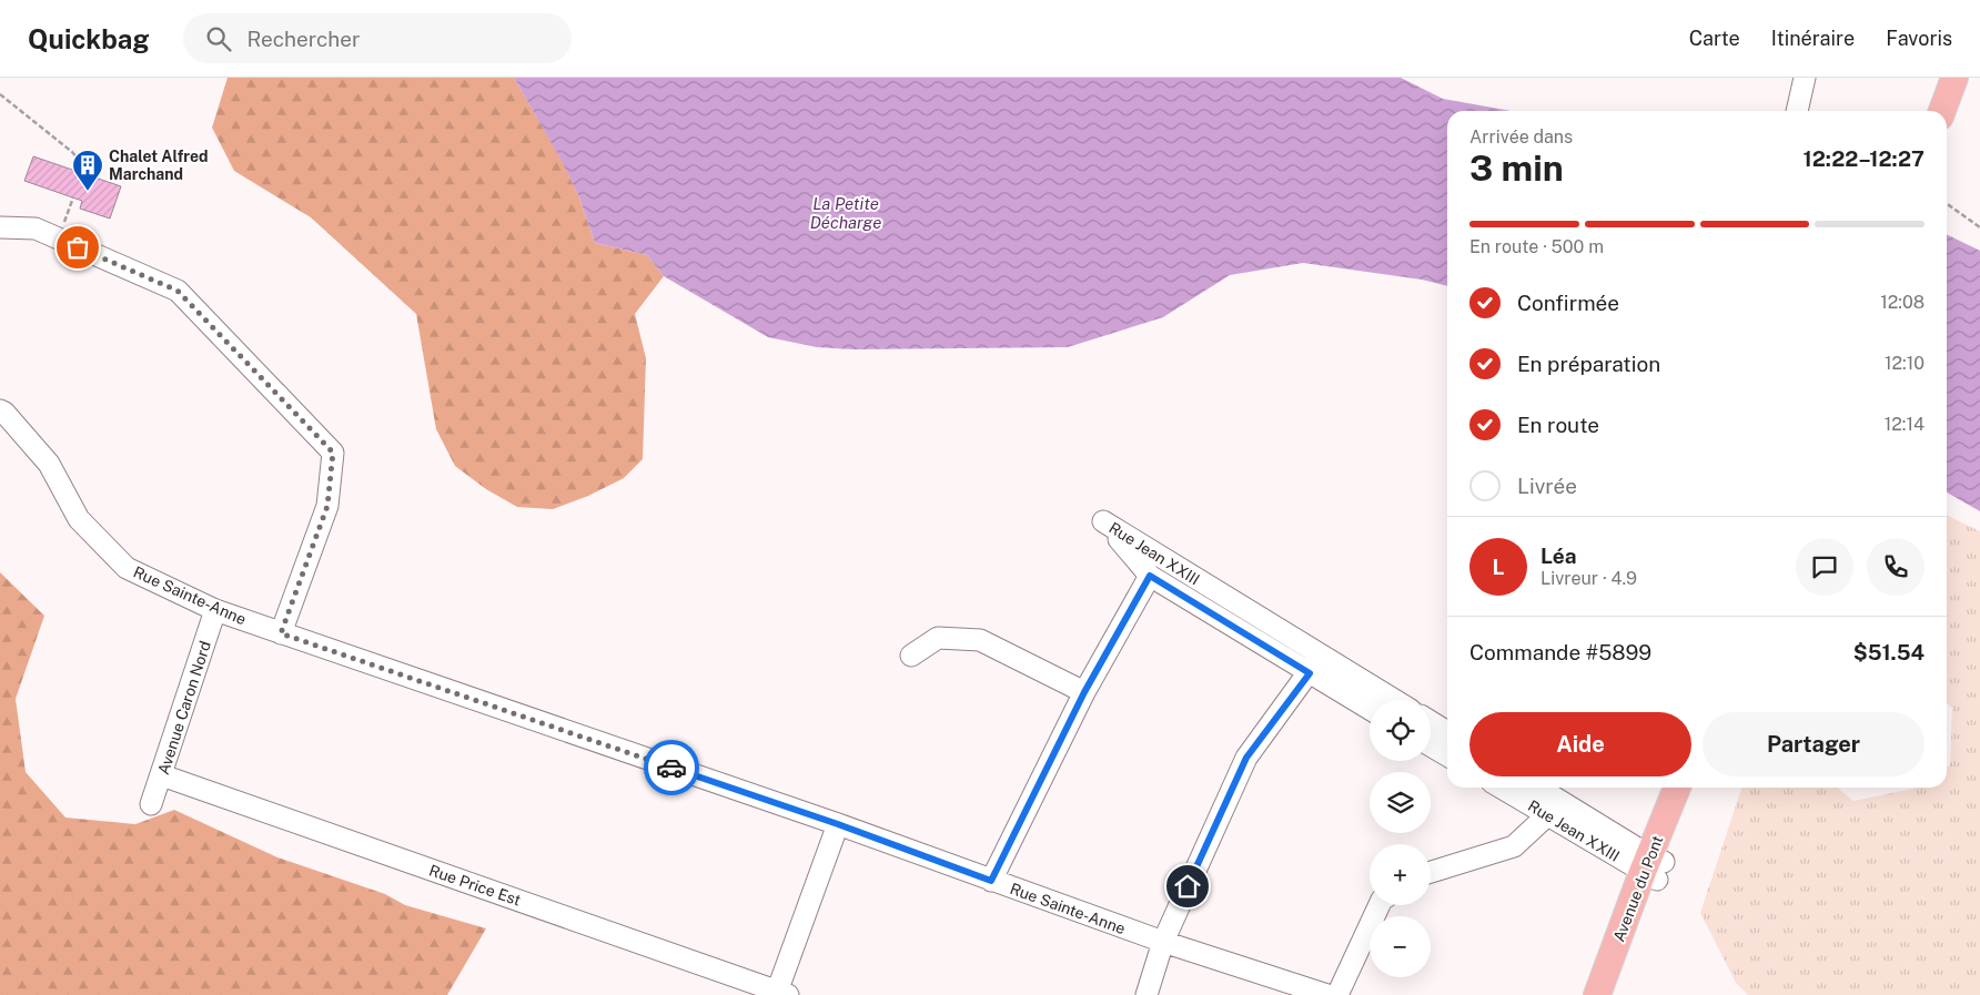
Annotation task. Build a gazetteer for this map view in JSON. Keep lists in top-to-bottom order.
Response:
{
  "streets": {
    "main road": ["Avenue du Pont"],
    "street": [
      "Rue Jean XXIII",
      "Rue Sainte-Anne",
      "Avenue Caron Nord",
      "Rue Price Est"
    ]
  },
  "crossings": [
    ["Rue Jean XXIII", "Avenue du Pont"],
    ["Rue Sainte-Anne", "Avenue Caron Nord"],
    ["Avenue Caron Nord", "Rue Price Est"]
  ],
  "water": ["La Petite Décharge"],
  "places": {
    "building": ["Chalet Alfred Marchand"]
  },
  "page": {
    "header": "Quickbag",
    "search": "Rechercher",
    "nav": ["Carte", "Itinéraire", "Favoris"],
    "heading": ["3 min", "Arrivée dans", "12:22–12:27"],
    "panel": [
      "Léa",
      "Livreur · 4.9",
      "Commande #5899",
      "$51.54"
    ],
    "bar": "En route · 500 m",
    "list": [
      ["Confirmée", "12:08"],
      ["En préparation", "12:10"],
      ["En route", "12:14"],
      "Livrée"
    ],
    "round": "L",
    "map_buttons": ["+", "−"],
    "buttons": ["Aide", "Partager"]
  }
}
